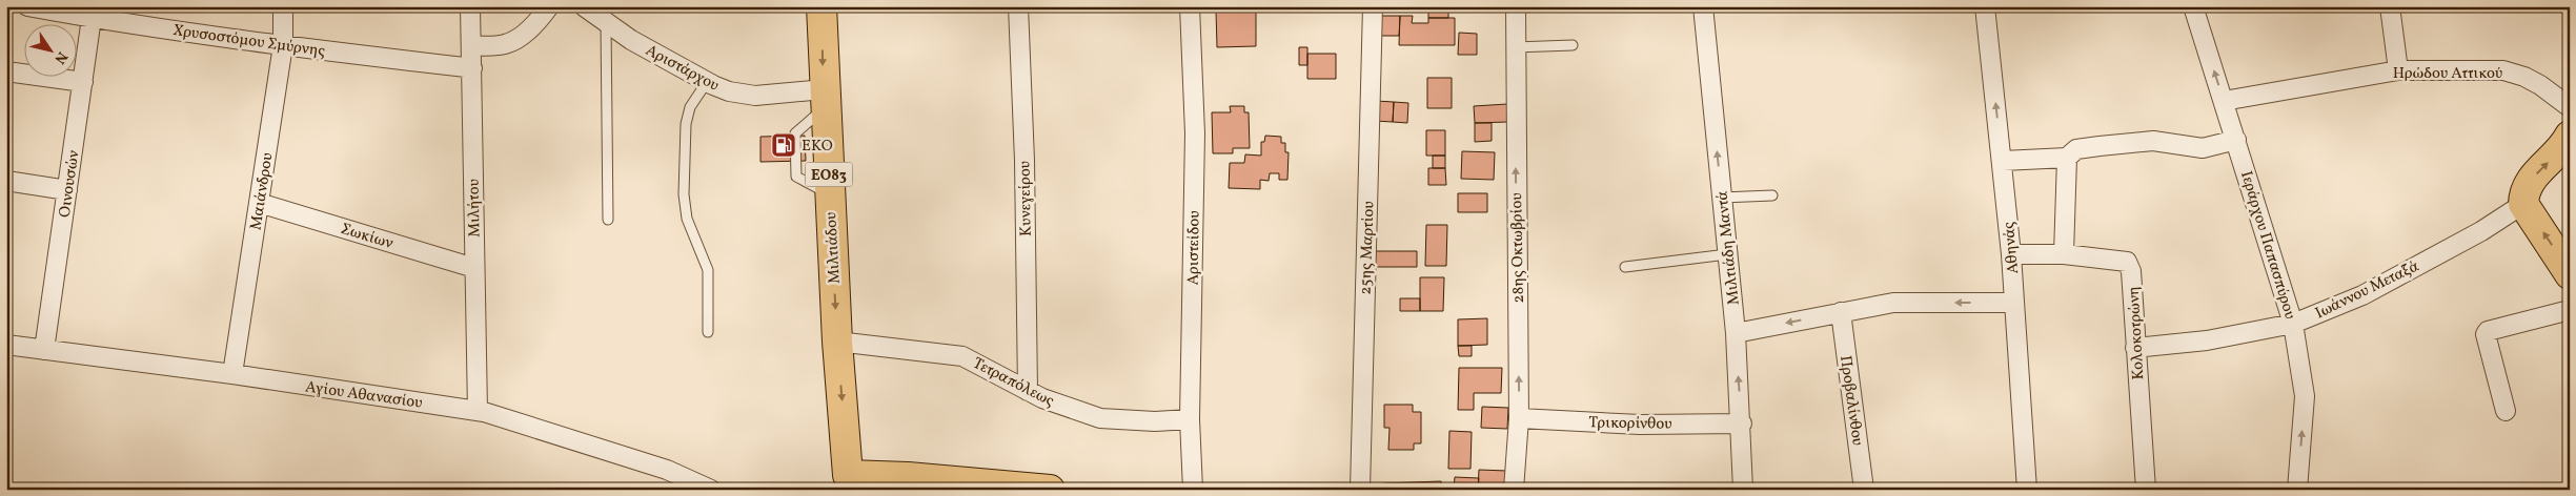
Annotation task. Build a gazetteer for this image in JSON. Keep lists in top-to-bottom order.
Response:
{
  "streets": {
    "main road": ["ΕΟ83", "Μιλτιάδου"],
    "street": [
      "Χρυσοστόμου Σμύρνης",
      "Αριστάρχου",
      "Ηρώδου Αττικού",
      "Οινουσών",
      "Μαιάνδρου",
      "Κυνεγείρου",
      "Μιλήτου",
      "Σωκίων",
      "Ιεράρχου Παπασπύρου",
      "Αριστείδου",
      "25ης Μαρτίου",
      "28ης Οκτωβρίου",
      "Μιλτιάδη Μαντά",
      "Αθηνάς",
      "Ιωάννου Μεταξά",
      "Κολοκοτρώνη",
      "Τετραπόλεως",
      "Αγίου Αθανασίου",
      "Προβαλίνθου",
      "Τρικορίνθου"
    ]
  },
  "crossings": [
    ["Χρυσοστόμου Σμύρνης", "Οινουσών"],
    ["Χρυσοστόμου Σμύρνης", "Μαιάνδρου"],
    ["Χρυσοστόμου Σμύρνης", "Μιλήτου"],
    ["Αριστάρχου", "Μιλτιάδου"],
    ["Ηρώδου Αττικού", "Ιεράρχου Παπασπύρου"],
    ["ΕΟ83", "Μιλτιάδου"],
    ["Οινουσών", "Αγίου Αθανασίου"],
    ["Μαιάνδρου", "Σωκίων"],
    ["Μαιάνδρου", "Αγίου Αθανασίου"],
    ["Κυνεγείρου", "Τετραπόλεως"],
    ["Μιλήτου", "Σωκίων"],
    ["Μιλήτου", "Αγίου Αθανασίου"],
    ["Ιεράρχου Παπασπύρου", "Ιωάννου Μεταξά"],
    ["Μιλτιάδου", "Τετραπόλεως"],
    ["Αριστείδου", "Τετραπόλεως"],
    ["28ης Οκτωβρίου", "Τρικορίνθου"],
    ["Μιλτιάδη Μαντά", "Τρικορίνθου"],
    ["Αθηνάς", "Κολοκοτρώνη"],
    ["Ιωάννου Μεταξά", "Κολοκοτρώνη"]
  ],
  "one_way": [
    "Ιεράρχου Παπασπύρου",
    "Μιλτιάδου",
    "28ης Οκτωβρίου",
    "Μιλτιάδη Μαντά"
  ],
  "places": {
    "fuel station": ["EKO"]
  },
  "north": "bottom right"
}
